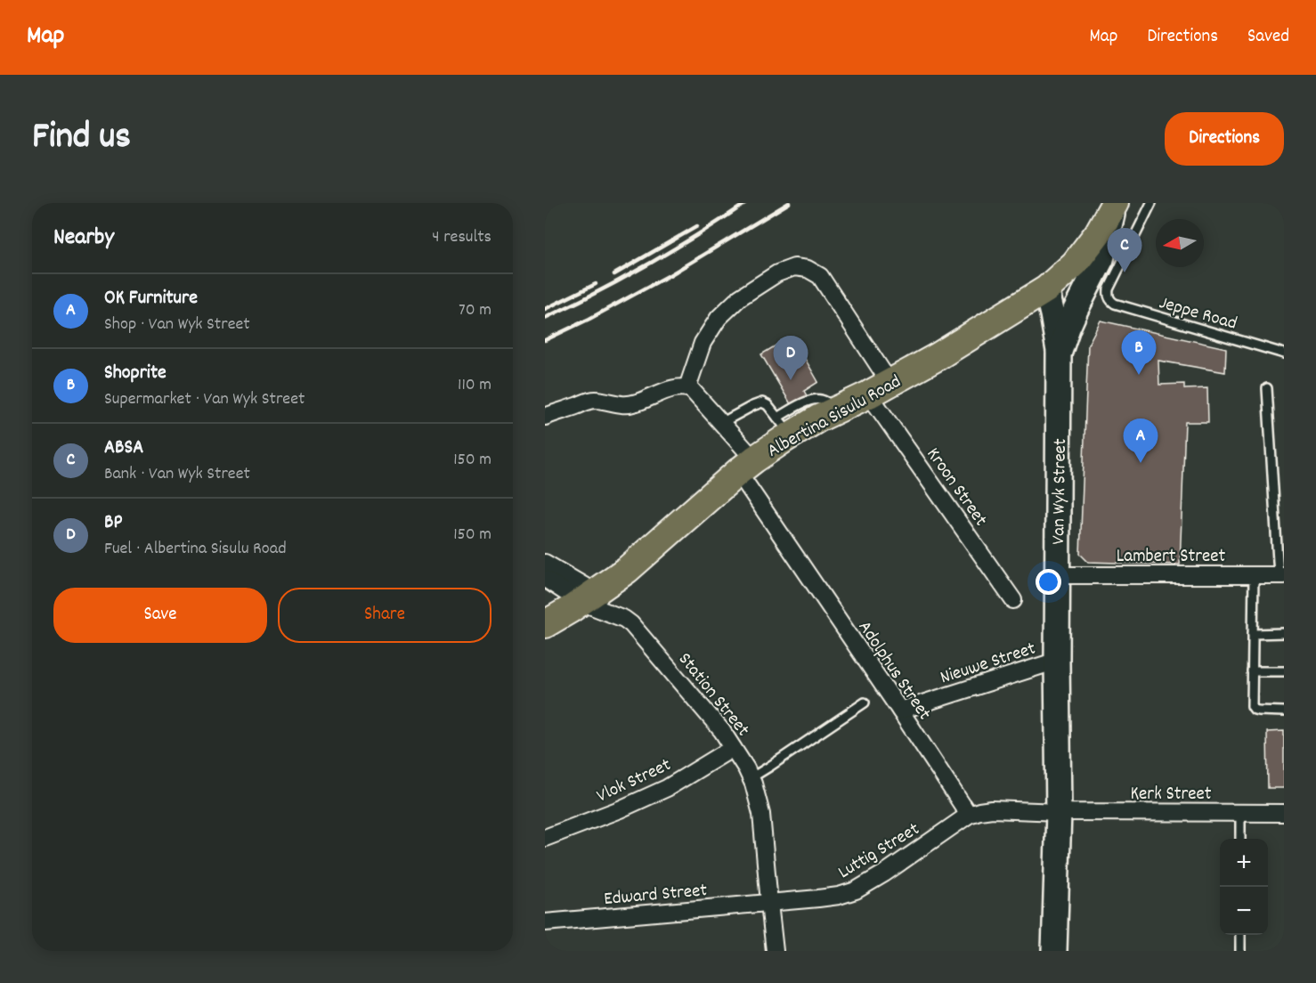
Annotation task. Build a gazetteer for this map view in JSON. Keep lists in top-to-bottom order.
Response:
{
  "streets": {
    "main road": ["Albertina Sisulu Road"],
    "street": [
      "Kroon Street",
      "Van Wyk Street",
      "Lambert Street",
      "Nieuwe Street",
      "Adolphus Street",
      "Station Street",
      "Vlok Street",
      "Kerk Street",
      "Luttig Street",
      "Edward Street"
    ],
    "lane": ["Jeppe Road"]
  },
  "crossings": [
    ["Albertina Sisulu Road", "Kroon Street"],
    ["Albertina Sisulu Road", "Van Wyk Street"],
    ["Albertina Sisulu Road", "Adolphus Street"],
    ["Albertina Sisulu Road", "Station Street"],
    ["Kroon Street", "Adolphus Street"],
    ["Van Wyk Street", "Lambert Street"],
    ["Van Wyk Street", "Nieuwe Street"],
    ["Van Wyk Street", "Kerk Street"],
    ["Nieuwe Street", "Adolphus Street"],
    ["Adolphus Street", "Luttig Street"],
    ["Station Street", "Vlok Street"],
    ["Station Street", "Luttig Street"],
    ["Station Street", "Edward Street"],
    ["Luttig Street", "Edward Street"]
  ],
  "north": "left",
  "page": {
    "header": "Map",
    "nav": ["Map", "Directions", "Saved"],
    "title": "Find us",
    "buttons": [
      "Directions",
      ["Save", "Share"]
    ],
    "heading": ["Nearby", "4 results"],
    "pins": [
      "C",
      "B",
      "D",
      "A"
    ],
    "list": [
      {
        "mark": "A",
        "name": "OK Furniture",
        "note": "Shop · Van Wyk Street",
        "value": "70 m"
      },
      {
        "mark": "B",
        "name": "Shoprite",
        "note": "Supermarket · Van Wyk Street",
        "value": "110 m"
      },
      {
        "mark": "C",
        "name": "ABSA",
        "note": "Bank · Van Wyk Street",
        "value": "150 m"
      },
      {
        "mark": "D",
        "name": "BP",
        "note": "Fuel · Albertina Sisulu Road",
        "value": "150 m"
      }
    ],
    "map_buttons": ["+", "−"]
  }
}
